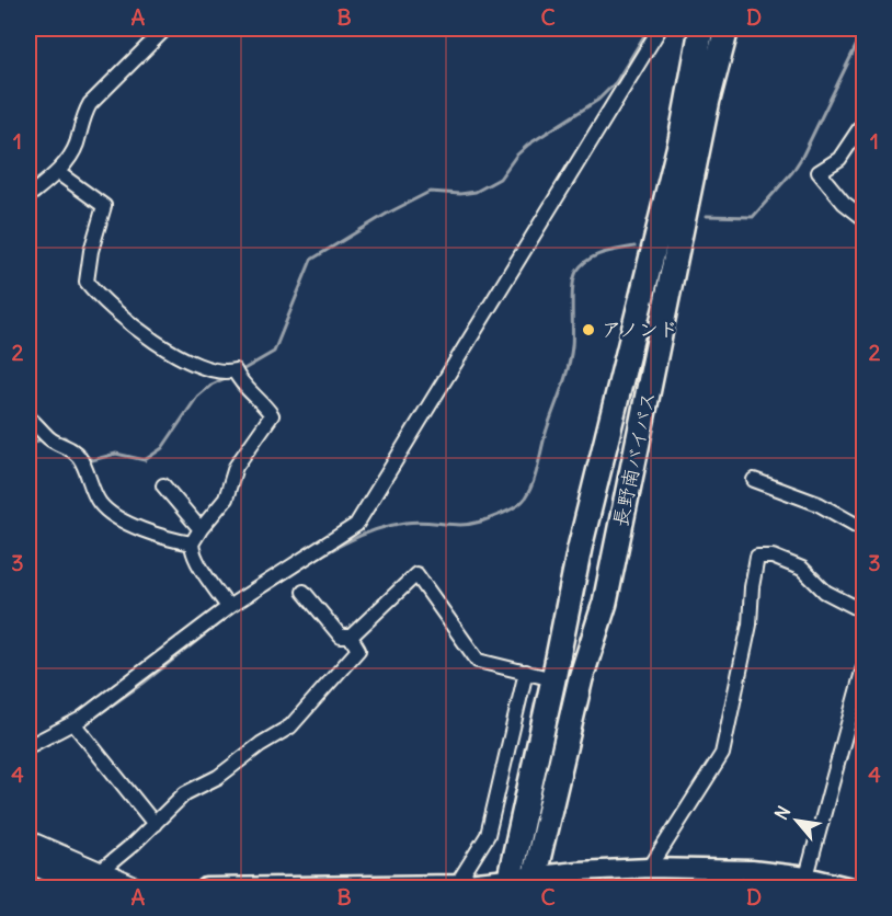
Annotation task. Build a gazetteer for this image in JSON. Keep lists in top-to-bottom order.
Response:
{
  "streets": {
    "highway": ["長野南バイパス"]
  },
  "places": ["アノンド"],
  "north": "top left",
  "grid": {
    "columns": [
      "A",
      "B",
      "C",
      "D"
    ],
    "rows": [
      "1",
      "2",
      "3",
      "4"
    ]
  }
}
